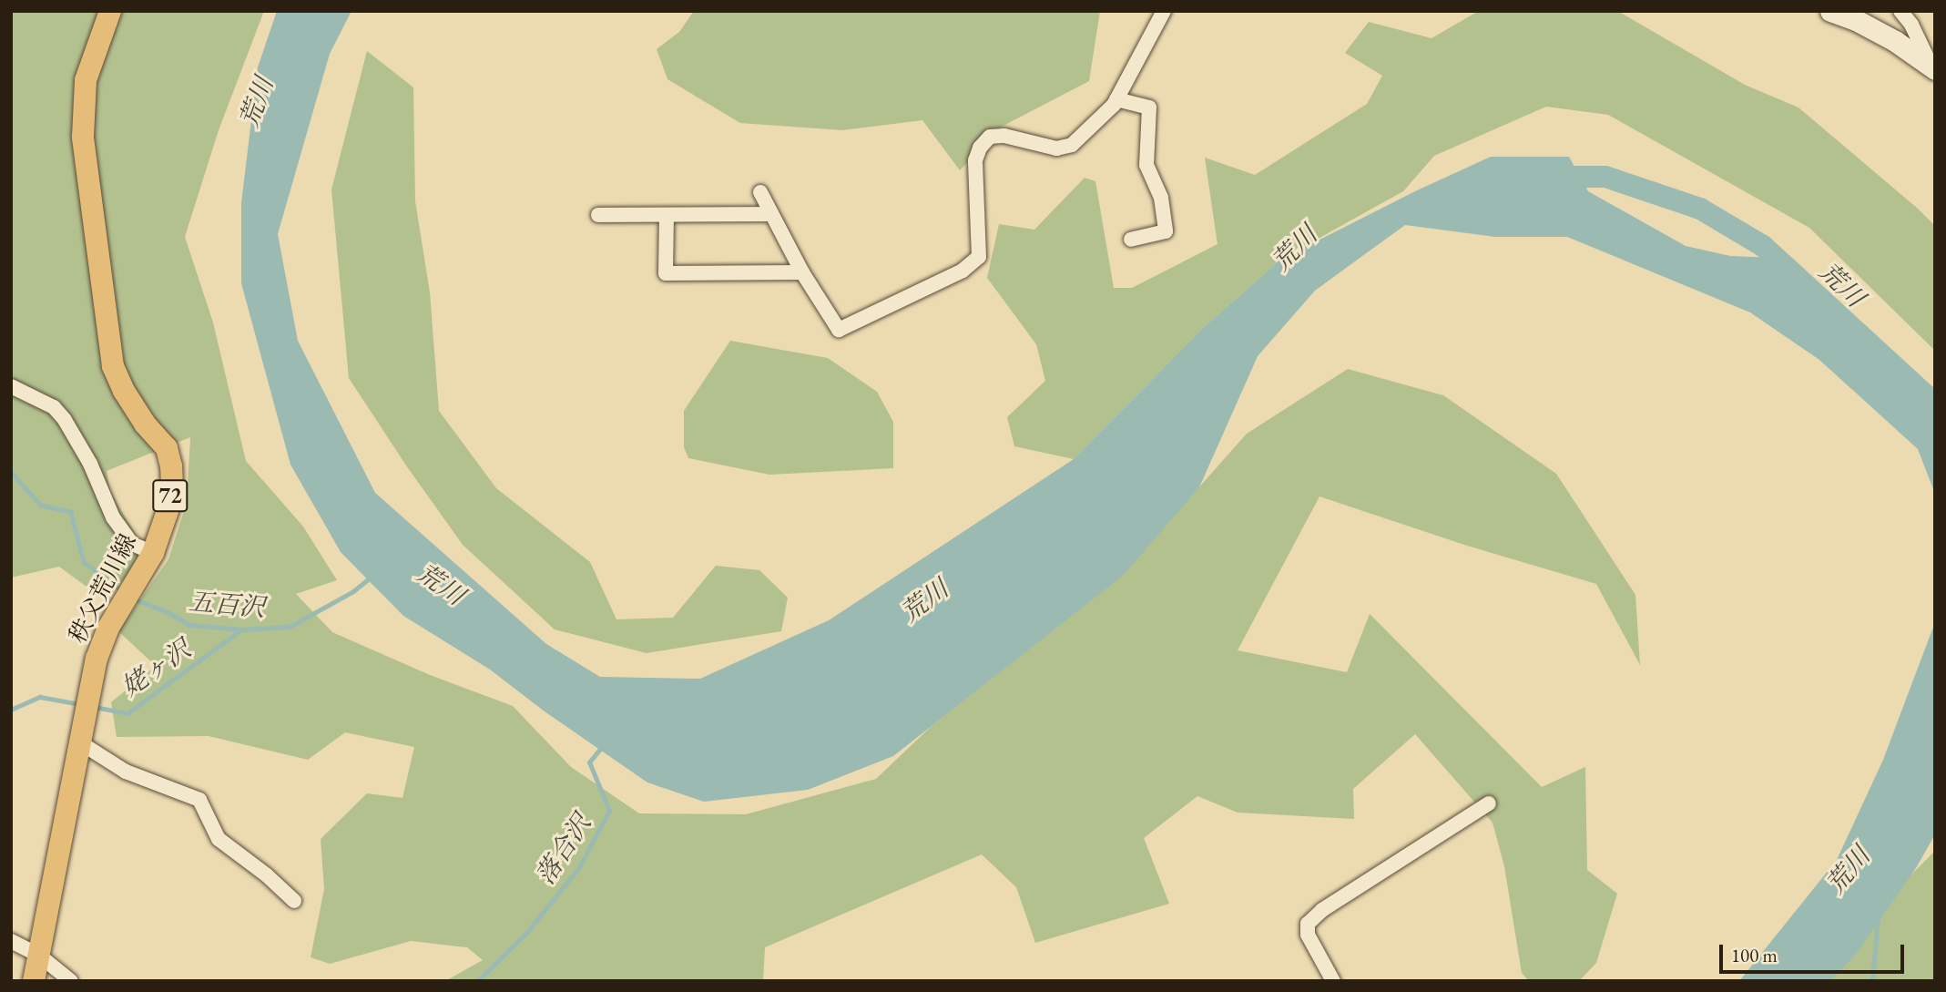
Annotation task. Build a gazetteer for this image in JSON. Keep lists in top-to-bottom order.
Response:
{
  "streets": {
    "main road": ["72", "秩父荒川線"]
  },
  "water": [
    "荒川",
    "五百沢",
    "姥ヶ沢",
    "落合沢"
  ],
  "scale_bar": "100 m"
}
